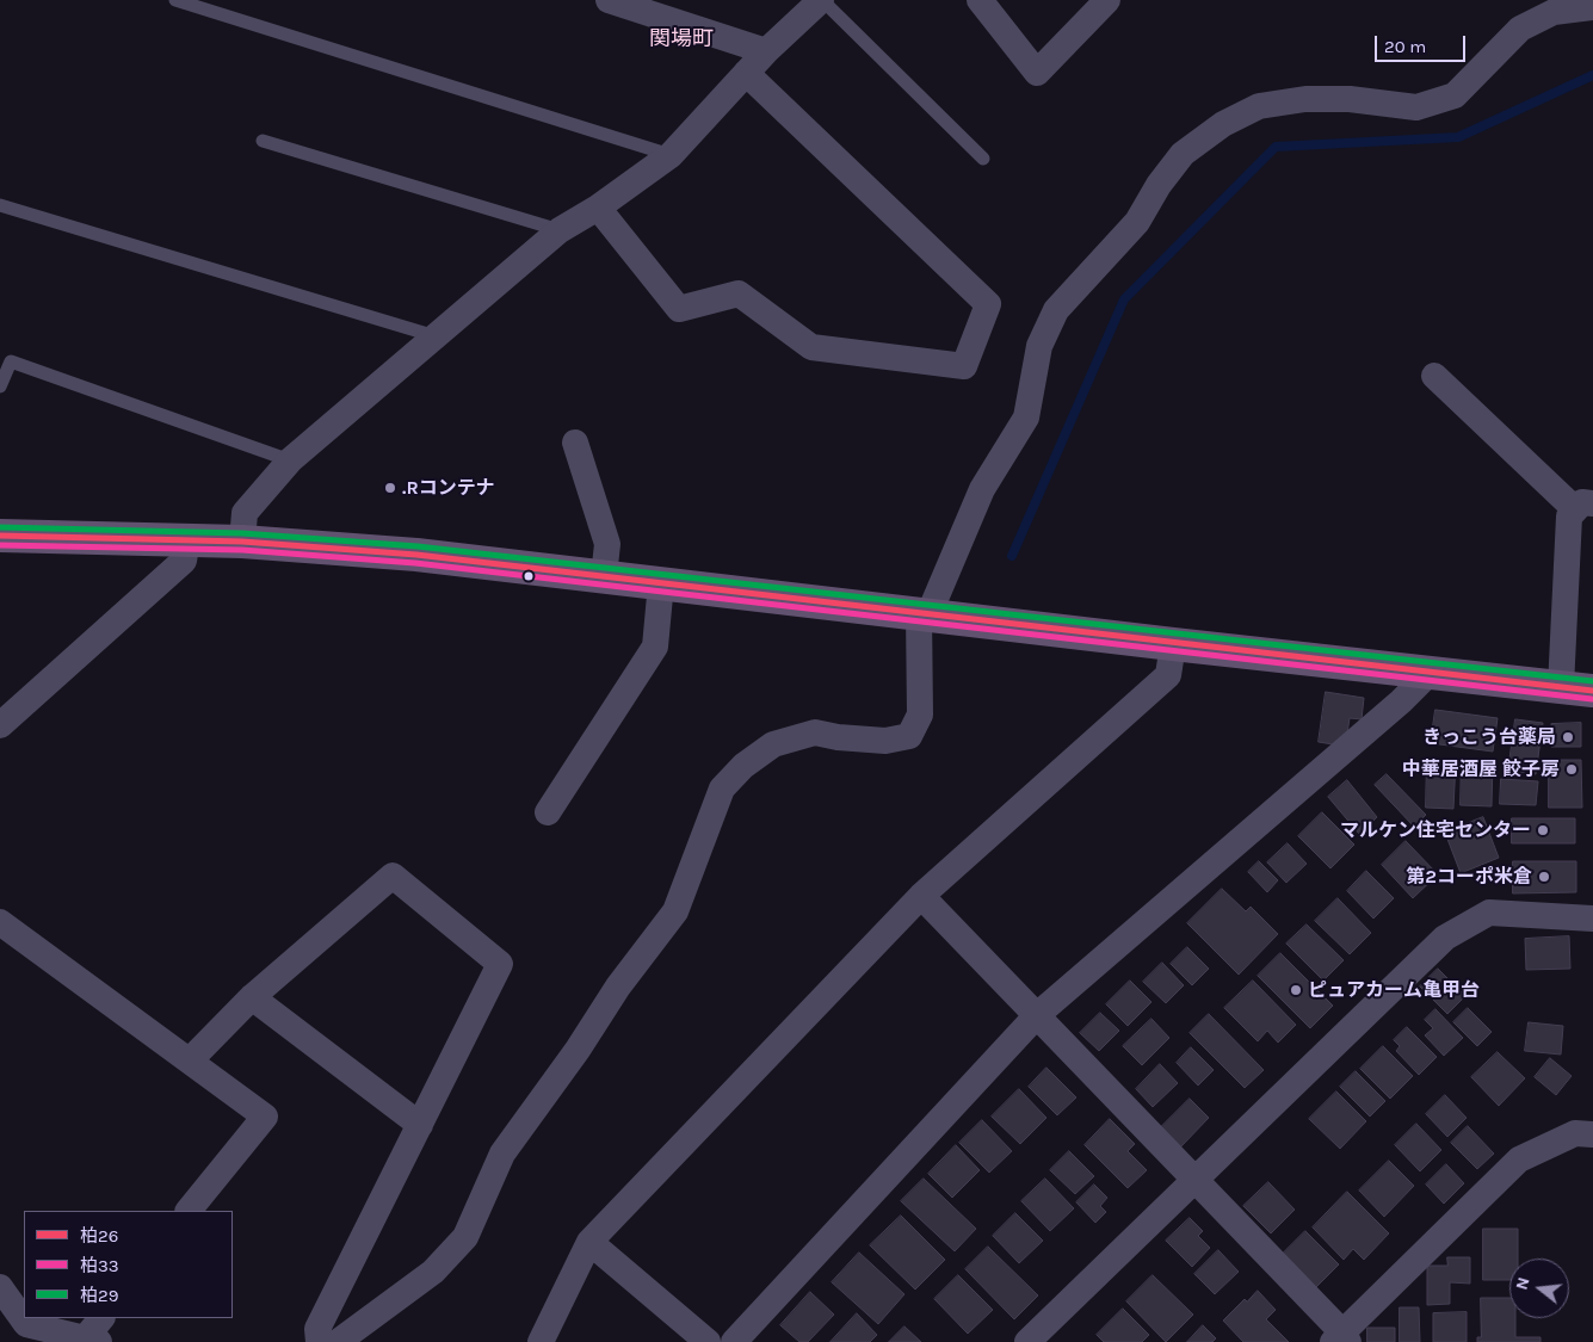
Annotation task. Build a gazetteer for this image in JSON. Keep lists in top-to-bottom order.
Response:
{
  "districts": ["関場町"],
  "places": [
    ".Rコンテナ",
    "きっこう台薬局",
    "中華居酒屋 餃子房",
    "マルケン住宅センター",
    "第2コーポ米倉",
    "ピュアカーム亀甲台"
  ],
  "lines": ["transit line 柏29", "transit line 柏26", "transit line 柏33"],
  "legend": ["柏26", "柏33", "柏29"],
  "scale_bar": "20 m",
  "north": "left"
}
